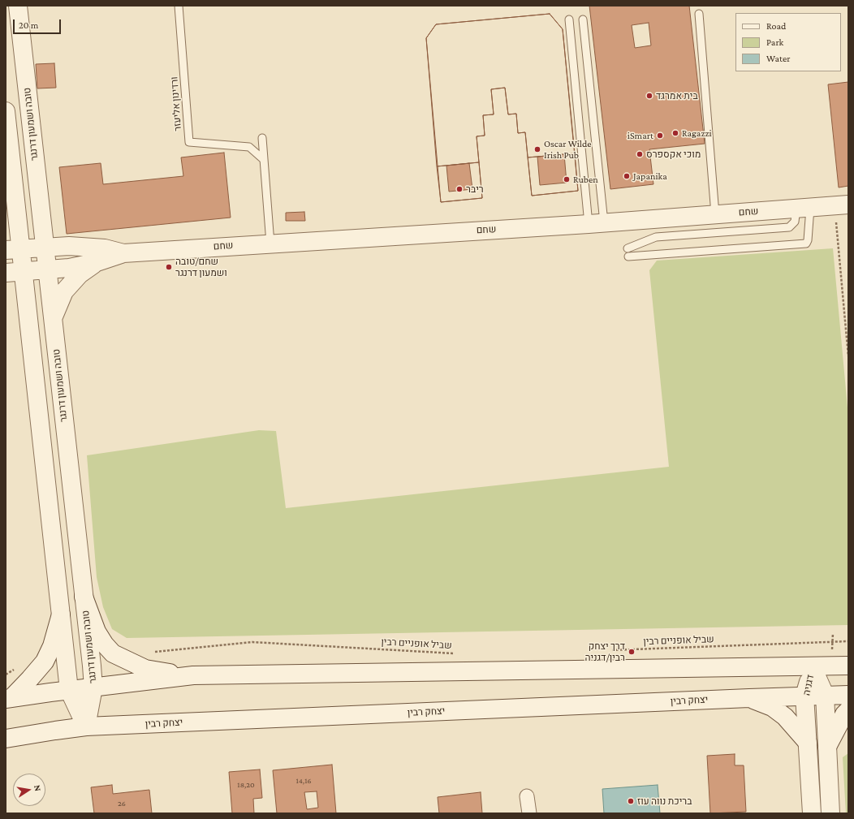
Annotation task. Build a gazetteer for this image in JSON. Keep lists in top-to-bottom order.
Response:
{
  "streets": {
    "street": [
      "טובה ושמעון דרנגר",
      "שחם",
      "דגניה",
      "יצחק רבין"
    ],
    "lane": ["ורדינון אליעזר"],
    "path": ["שביל אופניים רבין"]
  },
  "crossings": [
    ["טובה ושמעון דרנגר", "שחם"],
    ["טובה ושמעון דרנגר", "יצחק רבין"],
    ["דגניה", "יצחק רבין"]
  ],
  "places": [
    "בית אמרגד",
    "Ragazzi",
    "iSmart",
    "Oscar Wilde Irish Pub",
    "מוכי אקספרס",
    "Japanika",
    "Ruben",
    "ריבר",
    "שחם/טובה ושמעון דרנגר",
    "דרך יצחק רבין/דגניה",
    "בריכת נווה עוז"
  ],
  "house_numbers": ["14,16", "18,20", "26"],
  "legend": ["Road", "Park", "Water"],
  "scale_bar": "20 m",
  "north": "right"
}
